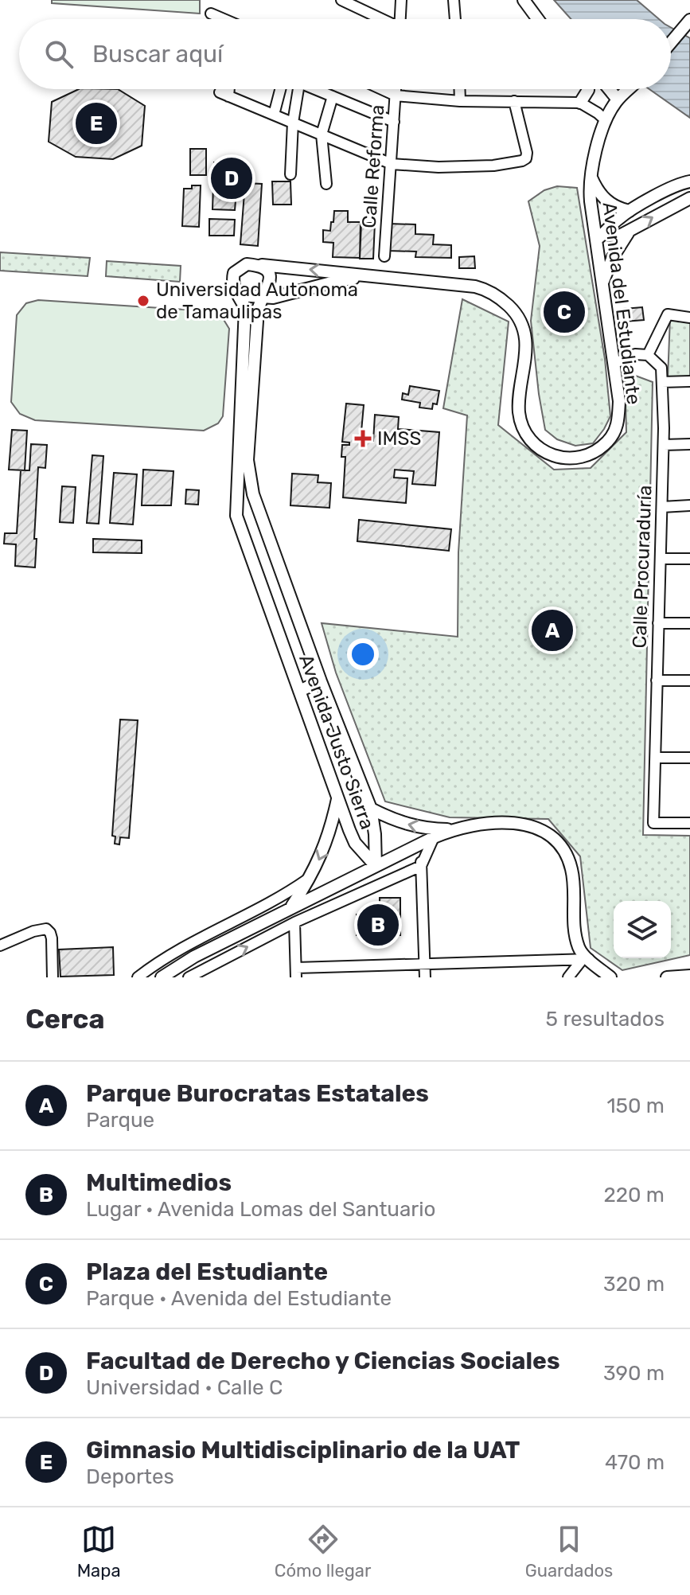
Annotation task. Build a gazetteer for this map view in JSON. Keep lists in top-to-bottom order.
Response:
{
  "streets": {
    "main road": ["Avenida del Estudiante", "Avenida Justo Sierra"],
    "street": ["Calle Reforma", "Calle Procuraduría"]
  },
  "places": {
    "other": ["Universidad Autonoma de Tamaulipas"],
    "health": ["IMSS"]
  },
  "page": {
    "search": "Buscar aquí",
    "pins": [
      "E",
      "D",
      "C",
      "A",
      "B"
    ],
    "heading": ["Cerca", "5 resultados"],
    "list": [
      {
        "mark": "A",
        "name": "Parque Burocratas Estatales",
        "note": "Parque",
        "value": "150 m"
      },
      {
        "mark": "B",
        "name": "Multimedios",
        "note": "Lugar · Avenida Lomas del Santuario",
        "value": "220 m"
      },
      {
        "mark": "C",
        "name": "Plaza del Estudiante",
        "note": "Parque · Avenida del Estudiante",
        "value": "320 m"
      },
      {
        "mark": "D",
        "name": "Facultad de Derecho y Ciencias Sociales",
        "note": "Universidad · Calle C",
        "value": "390 m"
      },
      {
        "mark": "E",
        "name": "Gimnasio Multidisciplinario de la UAT",
        "note": "Deportes",
        "value": "470 m"
      }
    ],
    "nav": ["Mapa", "Cómo llegar", "Guardados"]
  }
}
